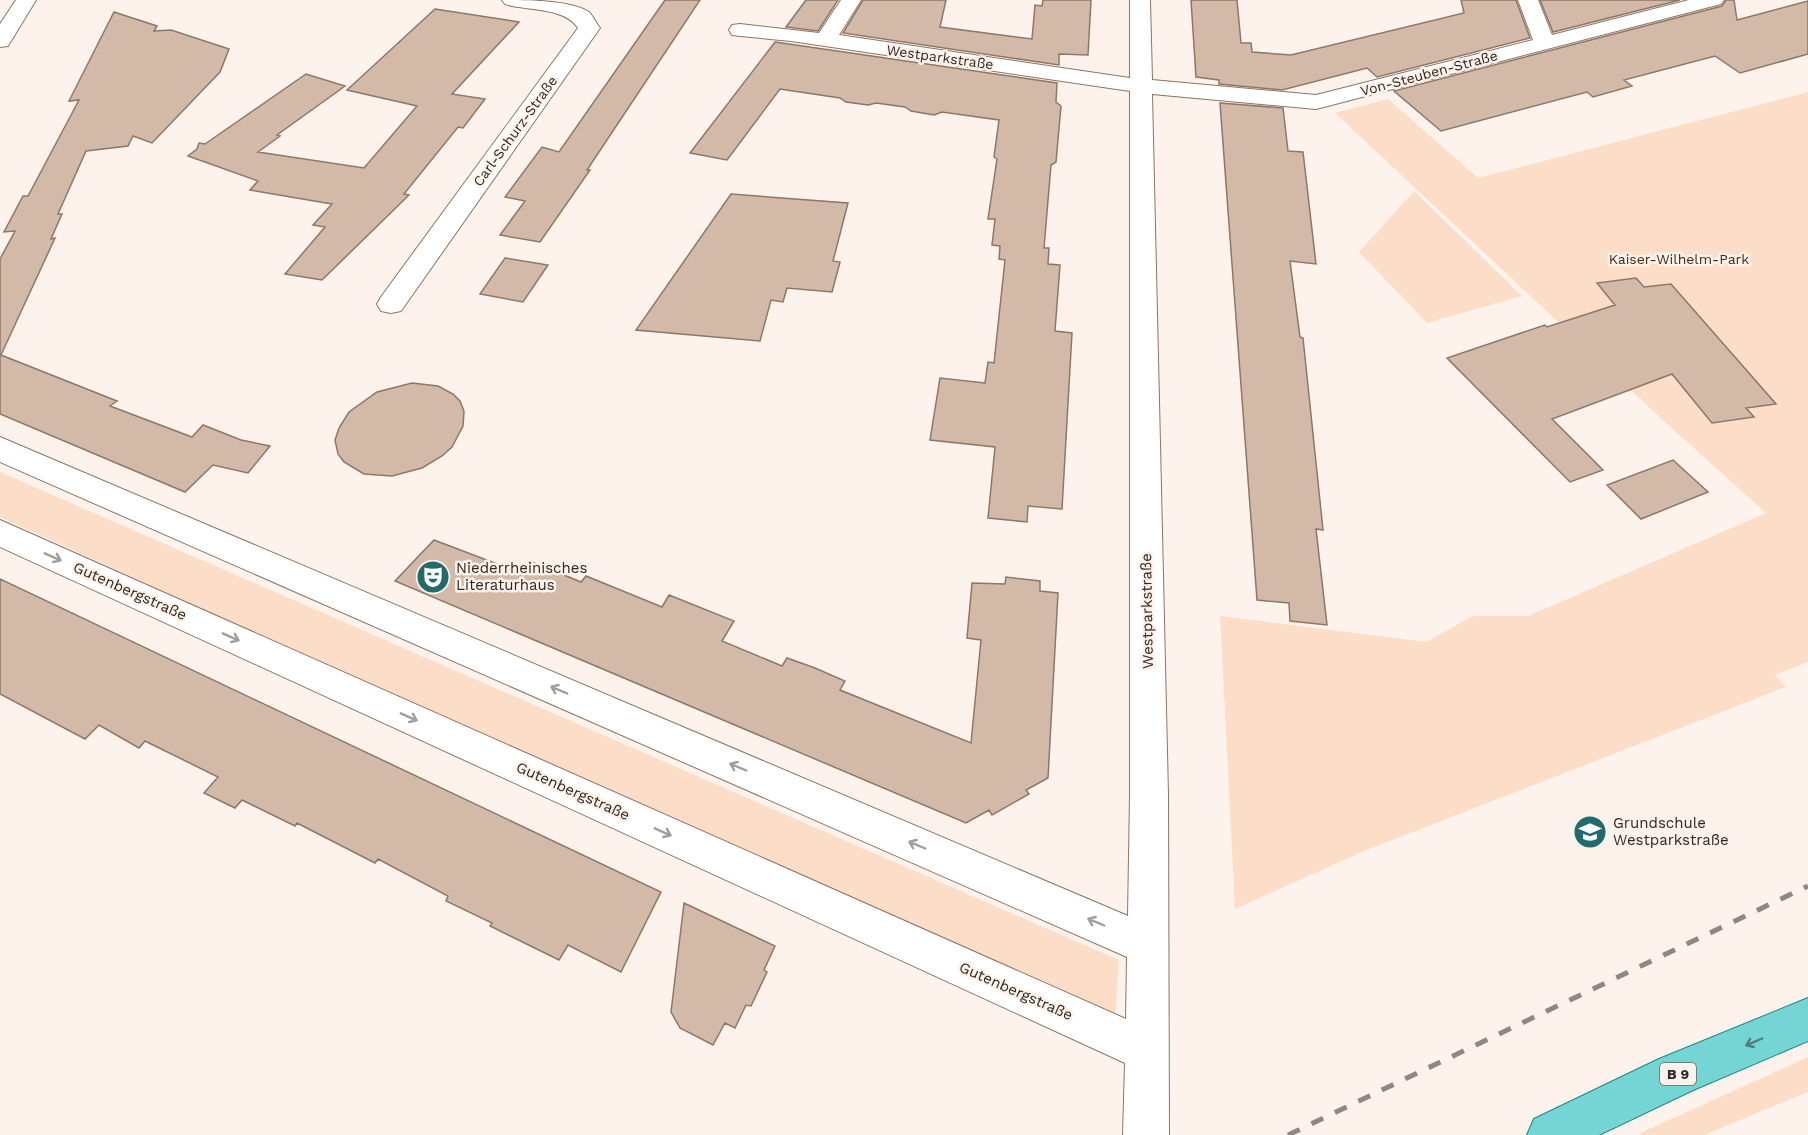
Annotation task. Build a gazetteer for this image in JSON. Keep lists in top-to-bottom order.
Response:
{
  "streets": {
    "main road": ["B 9"],
    "street": [
      "Westparkstraße",
      "Von-Steuben-Straße",
      "Carl-Schurz-Straße",
      "Gutenbergstraße"
    ]
  },
  "crossings": [
    ["Westparkstraße", "Von-Steuben-Straße"],
    ["Westparkstraße", "Gutenbergstraße"]
  ],
  "parks": ["Kaiser-Wilhelm-Park"],
  "places": {
    "theatre": ["Niederrheinisches Literaturhaus"],
    "school or university": ["Grundschule Westparkstraße"]
  }
}
